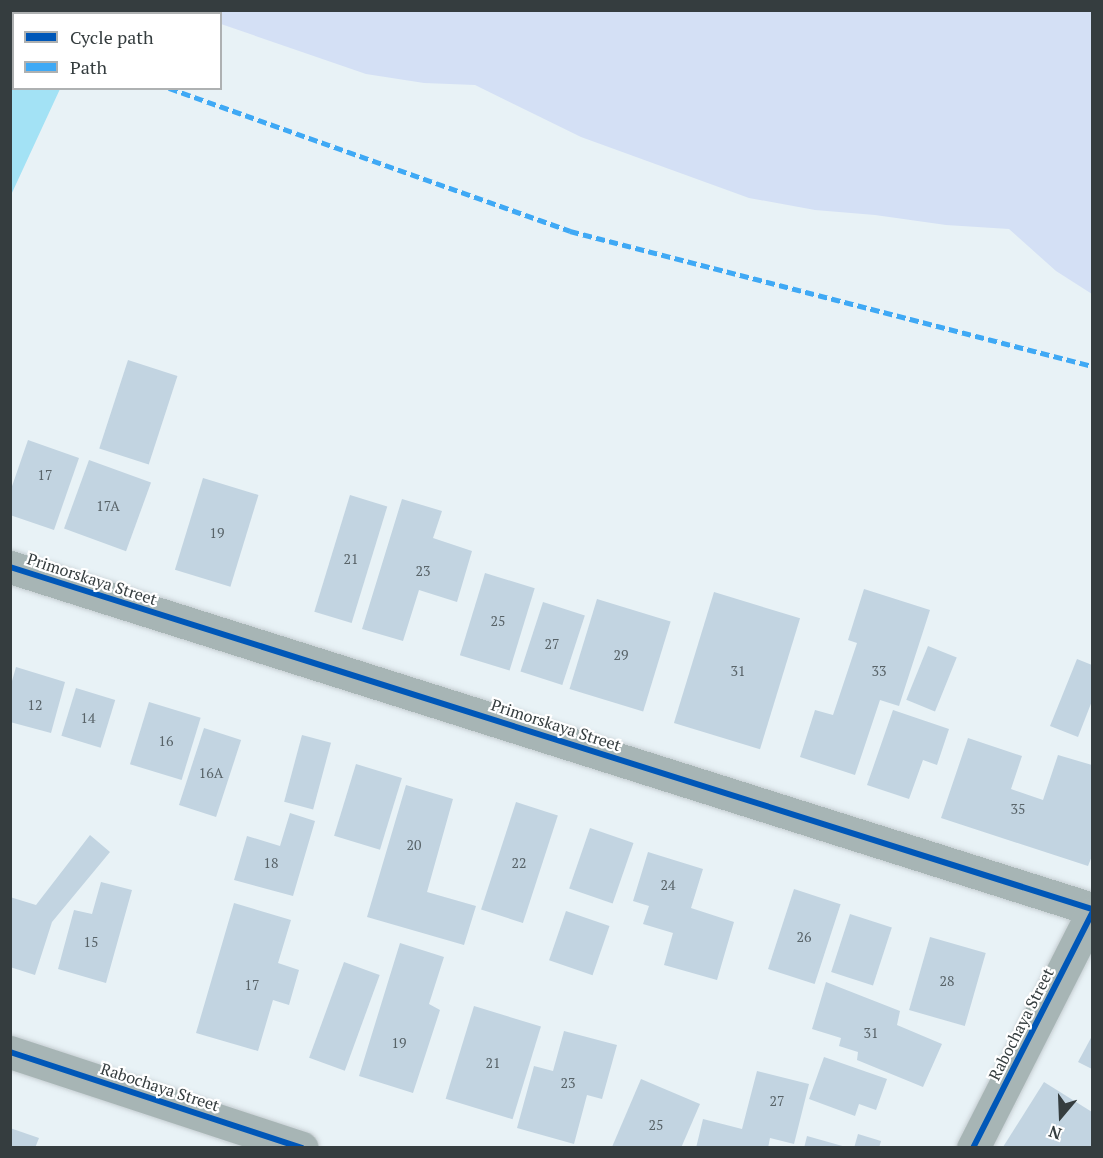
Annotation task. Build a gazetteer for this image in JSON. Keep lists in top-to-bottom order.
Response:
{
  "streets": {
    "street": ["Primorskaya Street", "Rabochaya Street"]
  },
  "house_numbers": [
    "17",
    "17А",
    "19",
    "21",
    "23",
    "25",
    "27",
    "29",
    "31",
    "33",
    "12",
    "14",
    "16",
    "16А",
    "35",
    "20",
    "18",
    "22",
    "24",
    "26",
    "15",
    "28",
    "17",
    "31",
    "19",
    "21",
    "23",
    "27",
    "25"
  ],
  "legend": ["Cycle path", "Path"],
  "north": "bottom"
}
